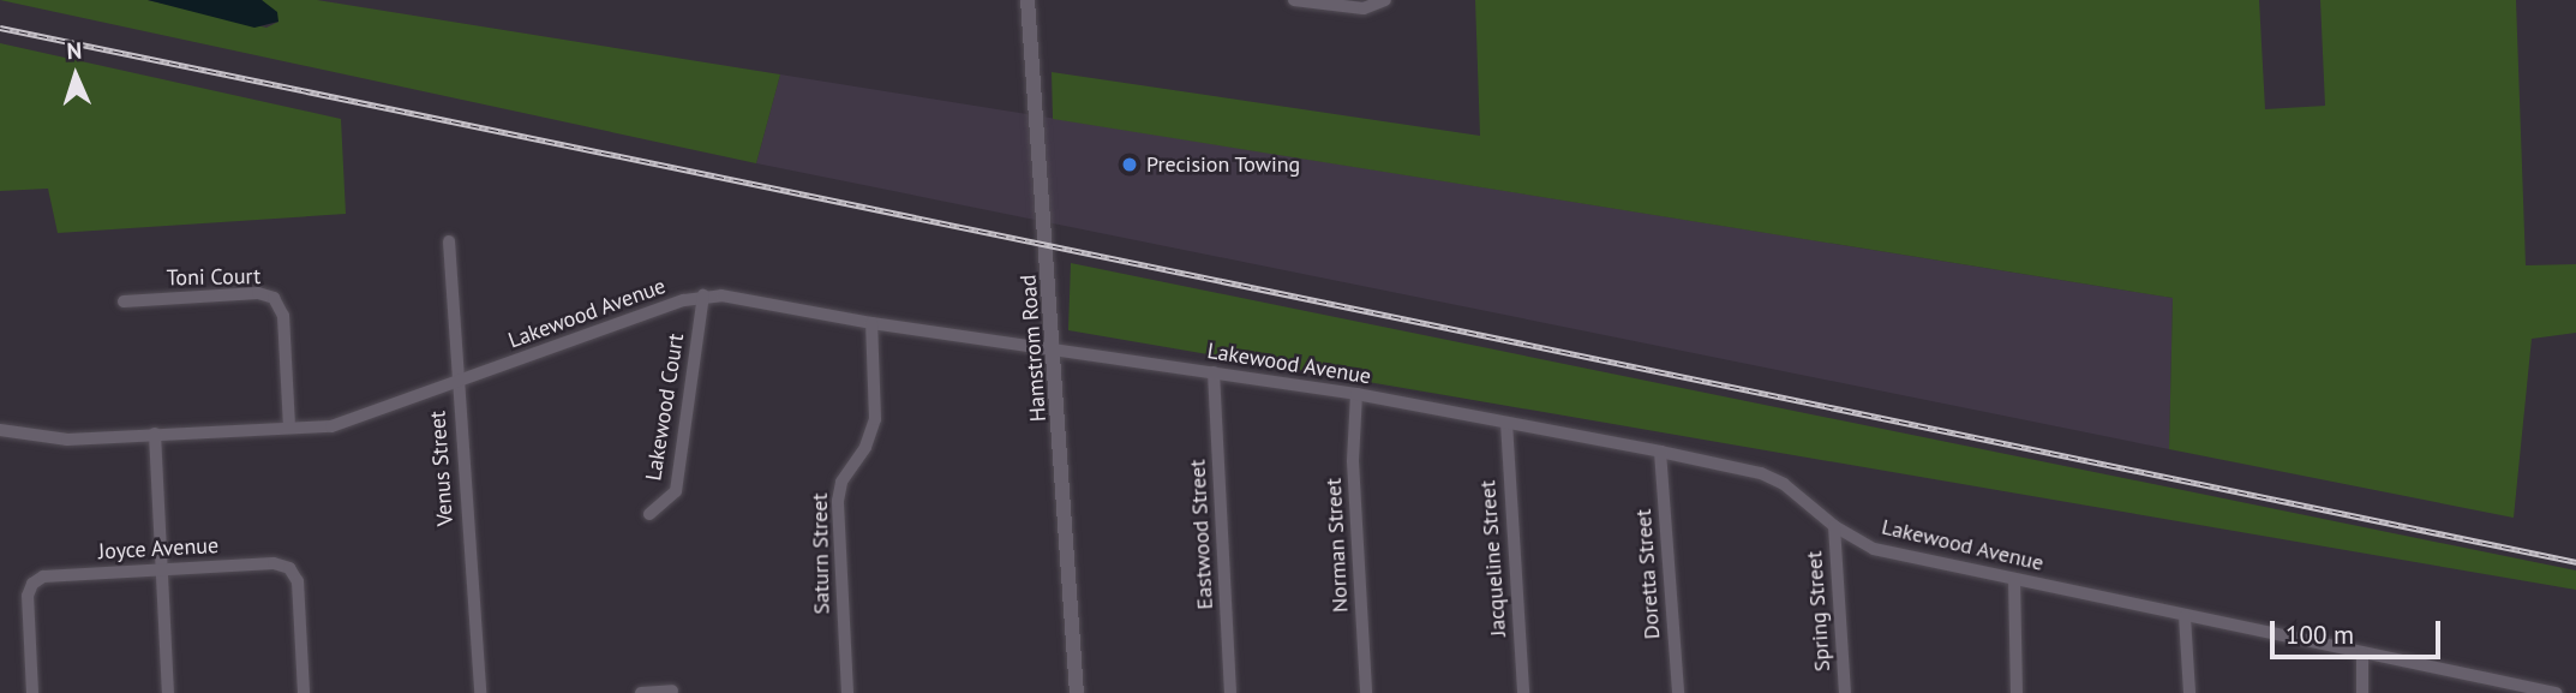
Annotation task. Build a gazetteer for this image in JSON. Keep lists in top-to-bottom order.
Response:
{
  "streets": {
    "street": [
      "Toni Court",
      "Lakewood Avenue",
      "Hamstrom Road",
      "Lakewood Court",
      "Venus Street",
      "Eastwood Street",
      "Norman Street",
      "Joyce Avenue",
      "Saturn Street",
      "Jacqueline Street",
      "Doretta Street",
      "Spring Street"
    ]
  },
  "crossings": [
    ["Toni Court", "Lakewood Avenue"],
    ["Lakewood Avenue", "Hamstrom Road"],
    ["Lakewood Avenue", "Lakewood Court"],
    ["Lakewood Avenue", "Venus Street"],
    ["Lakewood Avenue", "Eastwood Street"],
    ["Lakewood Avenue", "Norman Street"],
    ["Lakewood Avenue", "Saturn Street"],
    ["Lakewood Avenue", "Jacqueline Street"],
    ["Lakewood Avenue", "Doretta Street"],
    ["Lakewood Avenue", "Spring Street"]
  ],
  "places": ["Precision Towing"],
  "scale_bar": "100 m",
  "north": "top"
}
